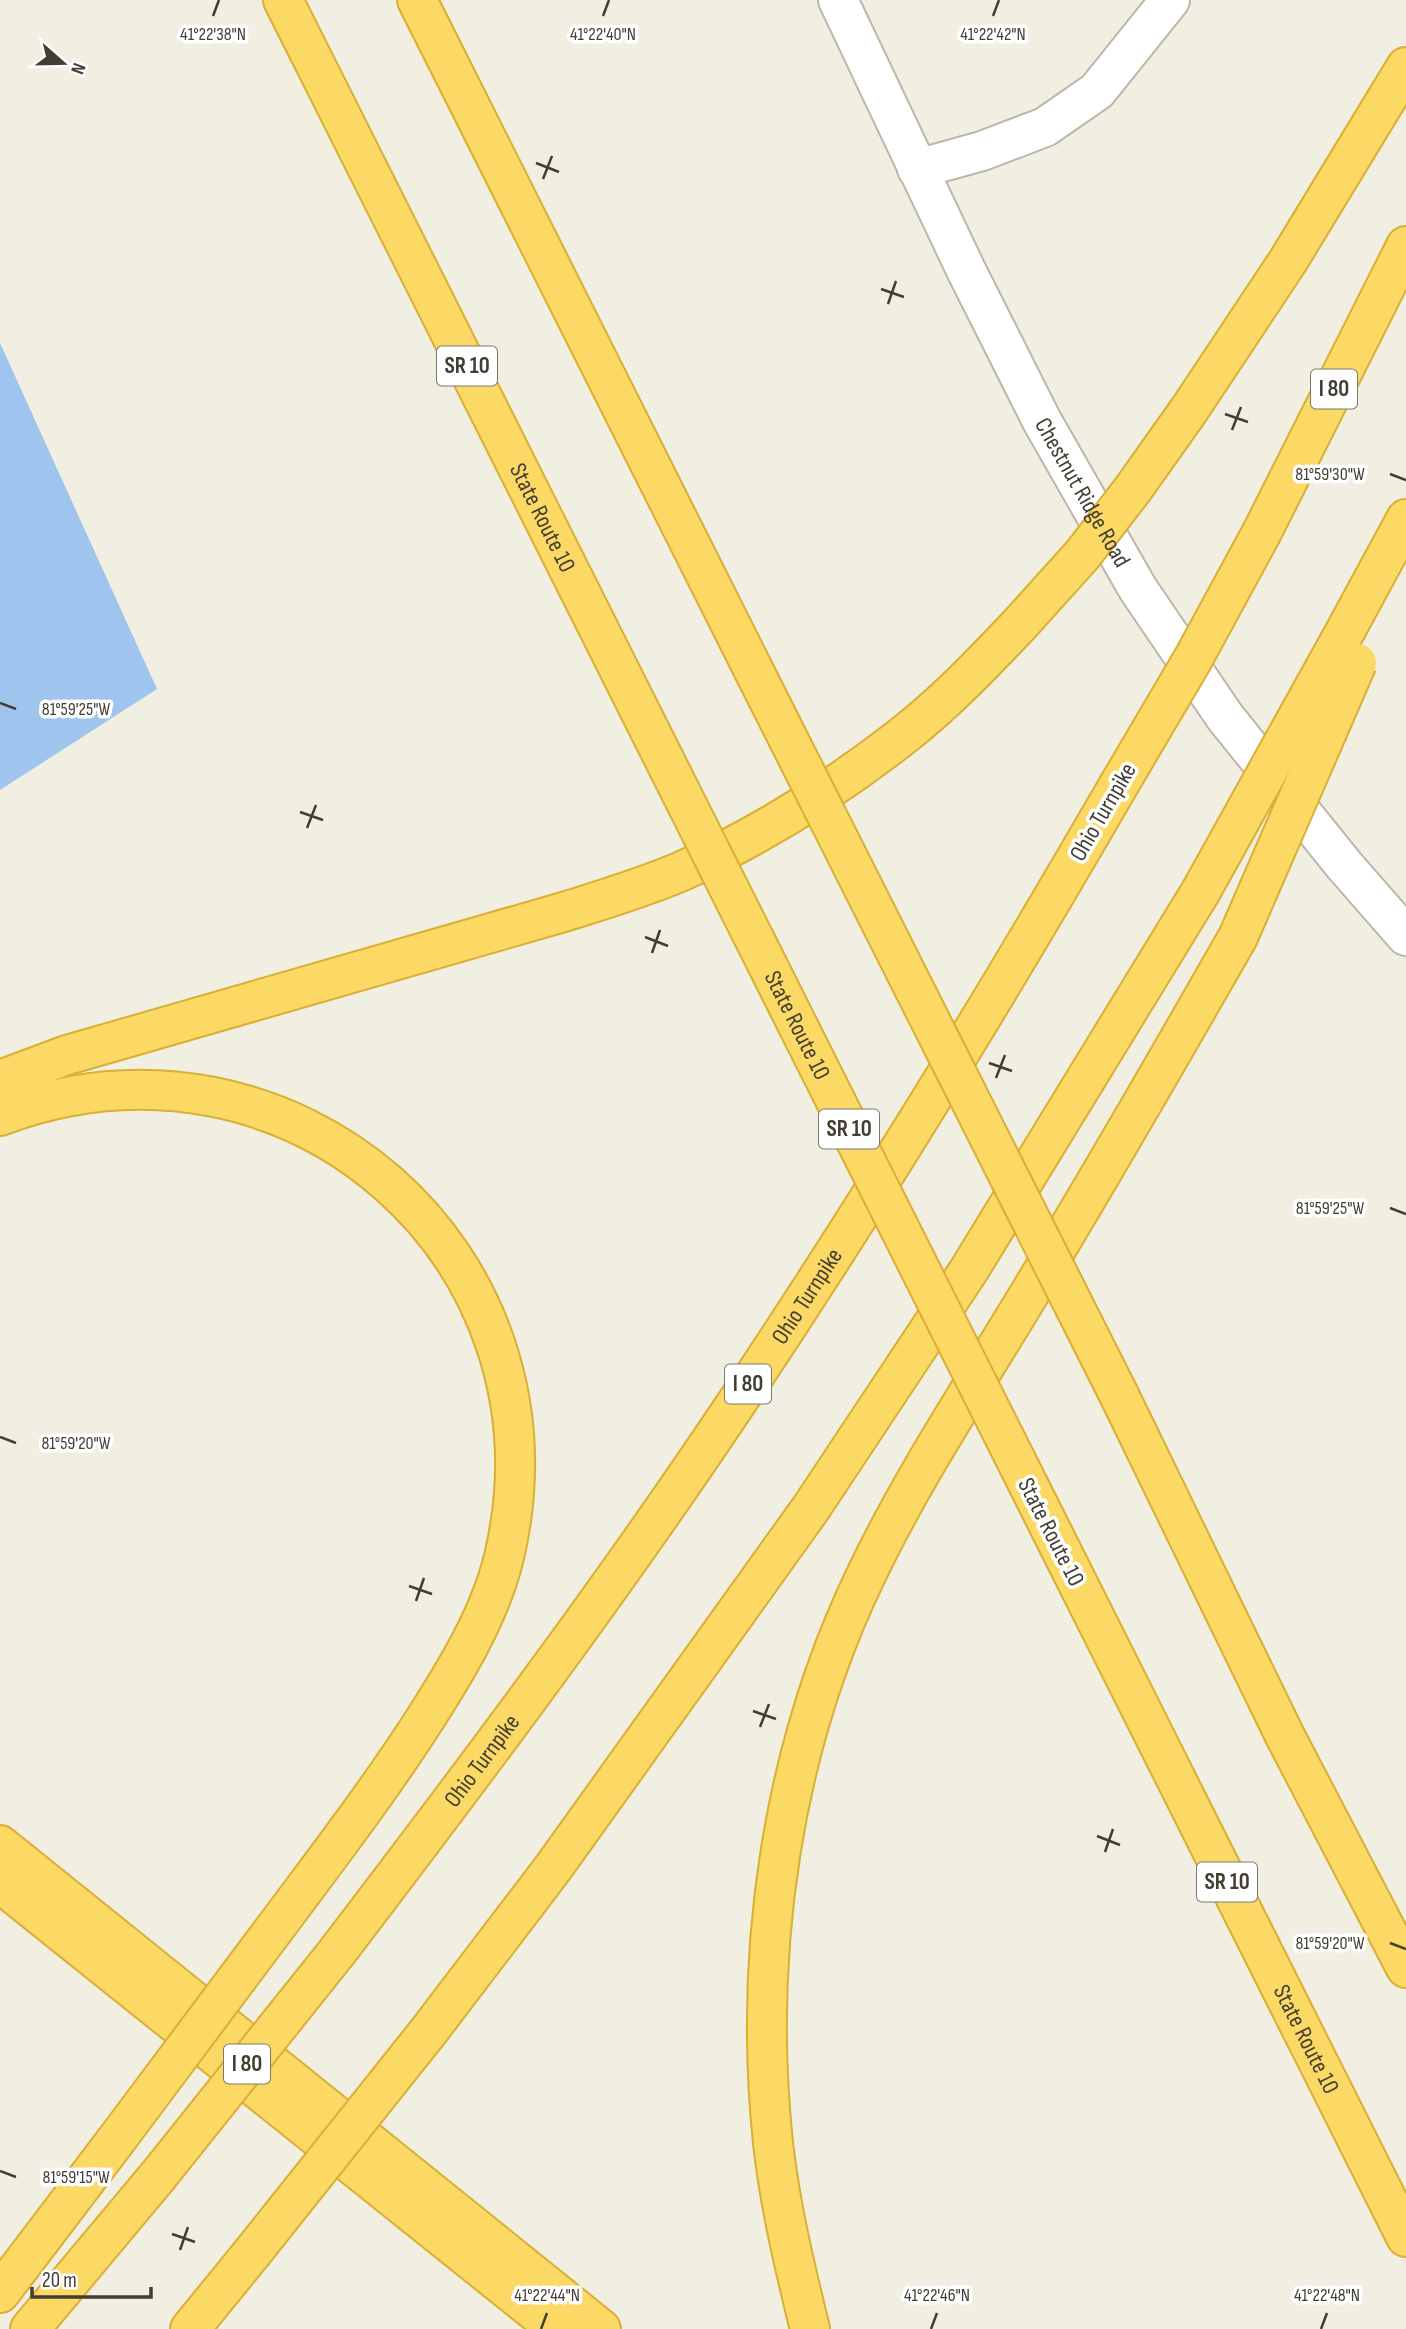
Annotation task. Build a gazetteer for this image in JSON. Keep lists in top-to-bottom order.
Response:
{
  "streets": {
    "highway": [
      "SR 10",
      "I 80",
      "State Route 10",
      "Ohio Turnpike"
    ],
    "street": ["Chestnut Ridge Road"]
  },
  "scale_bar": "20 m",
  "north": "right",
  "coordinates": [
    "41°22'42\"N",
    "41°22'38\"N",
    "41°22'40\"N",
    "81°59'30\"W",
    "81°59'25\"W",
    "81°59'20\"W",
    "81°59'15\"W",
    "41°22'44\"N",
    "41°22'46\"N",
    "41°22'48\"N"
  ]
}
